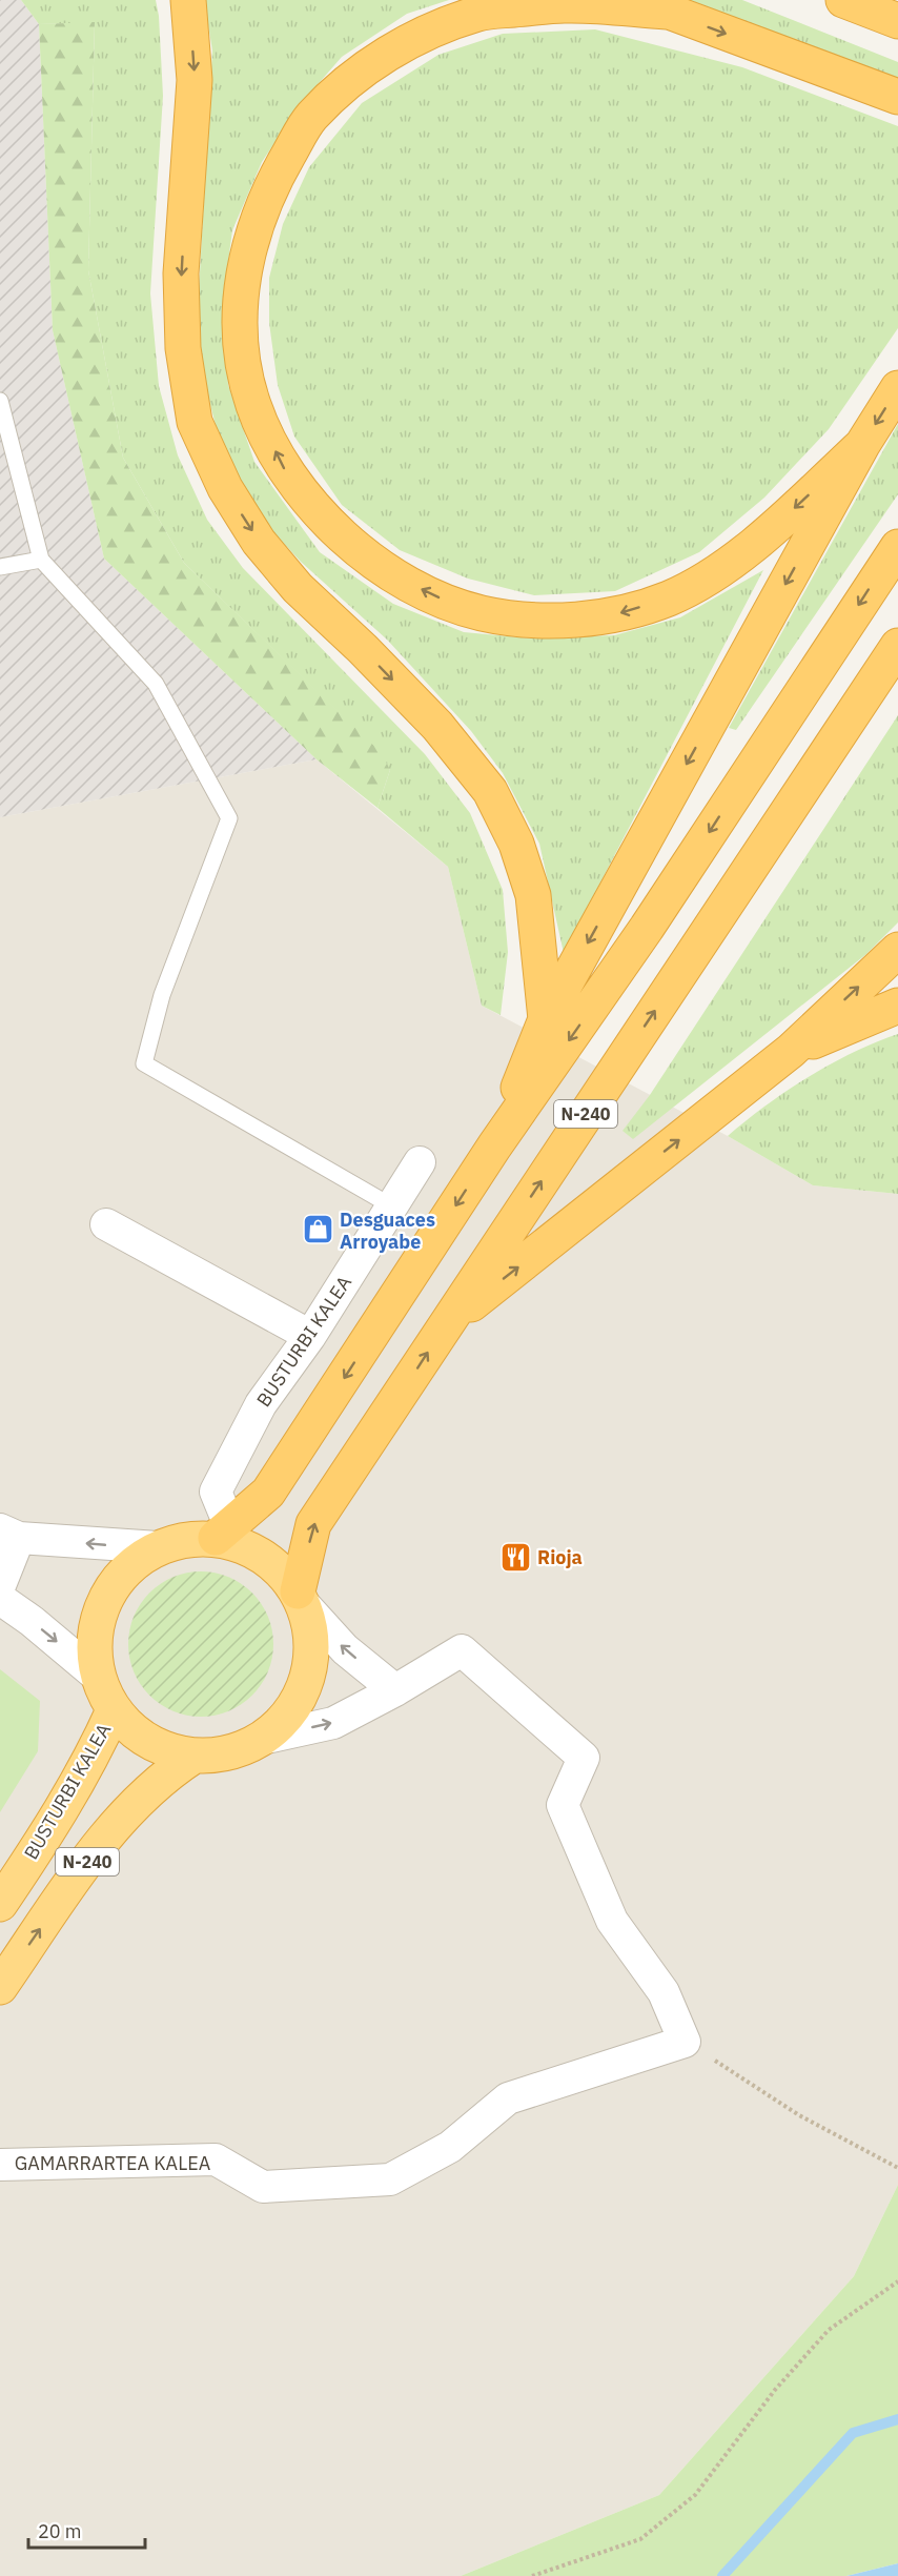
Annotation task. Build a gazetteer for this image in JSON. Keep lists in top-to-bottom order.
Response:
{
  "streets": {
    "highway": ["N-240", "BUSTURBI KALEA"],
    "street": ["GAMARRARTEA KALEA"]
  },
  "crossings": [
    ["N-240", "BUSTURBI KALEA"]
  ],
  "places": {
    "shop": ["Desguaces Arroyabe"],
    "restaurant": ["Rioja"]
  },
  "scale_bar": "20 m"
}
